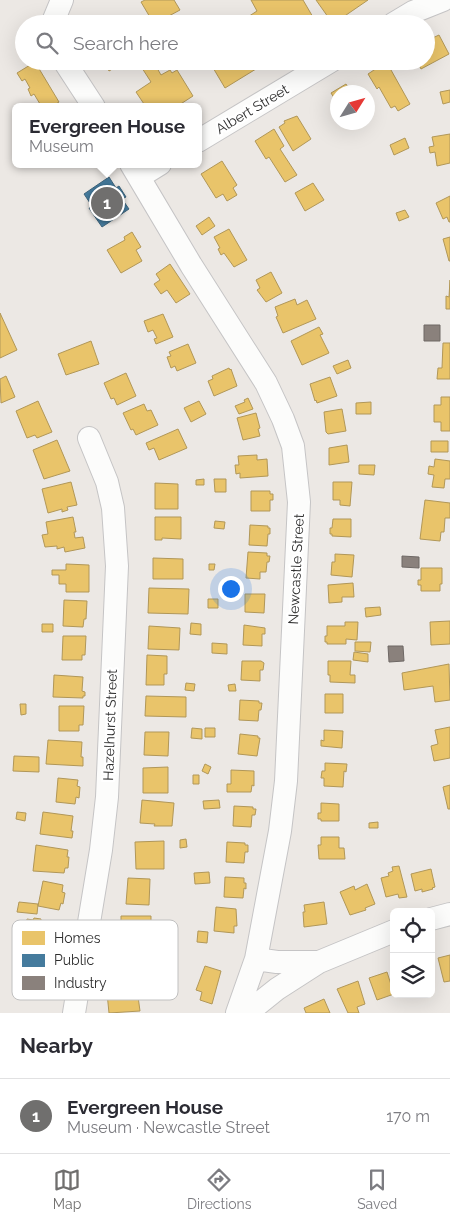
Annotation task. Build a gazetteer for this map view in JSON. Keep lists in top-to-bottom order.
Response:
{
  "streets": {
    "street": ["Albert Street", "Newcastle Street", "Hazelhurst Street"]
  },
  "legend": ["Homes", "Public", "Industry"],
  "north": "top right",
  "page": {
    "search": "Search here",
    "popup": ["Evergreen House", "Museum"],
    "pins": "1",
    "heading": "Nearby",
    "list": [
      {
        "mark": "1",
        "name": "Evergreen House",
        "note": "Museum · Newcastle Street",
        "value": "170 m"
      }
    ],
    "nav": ["Map", "Directions", "Saved"]
  }
}
